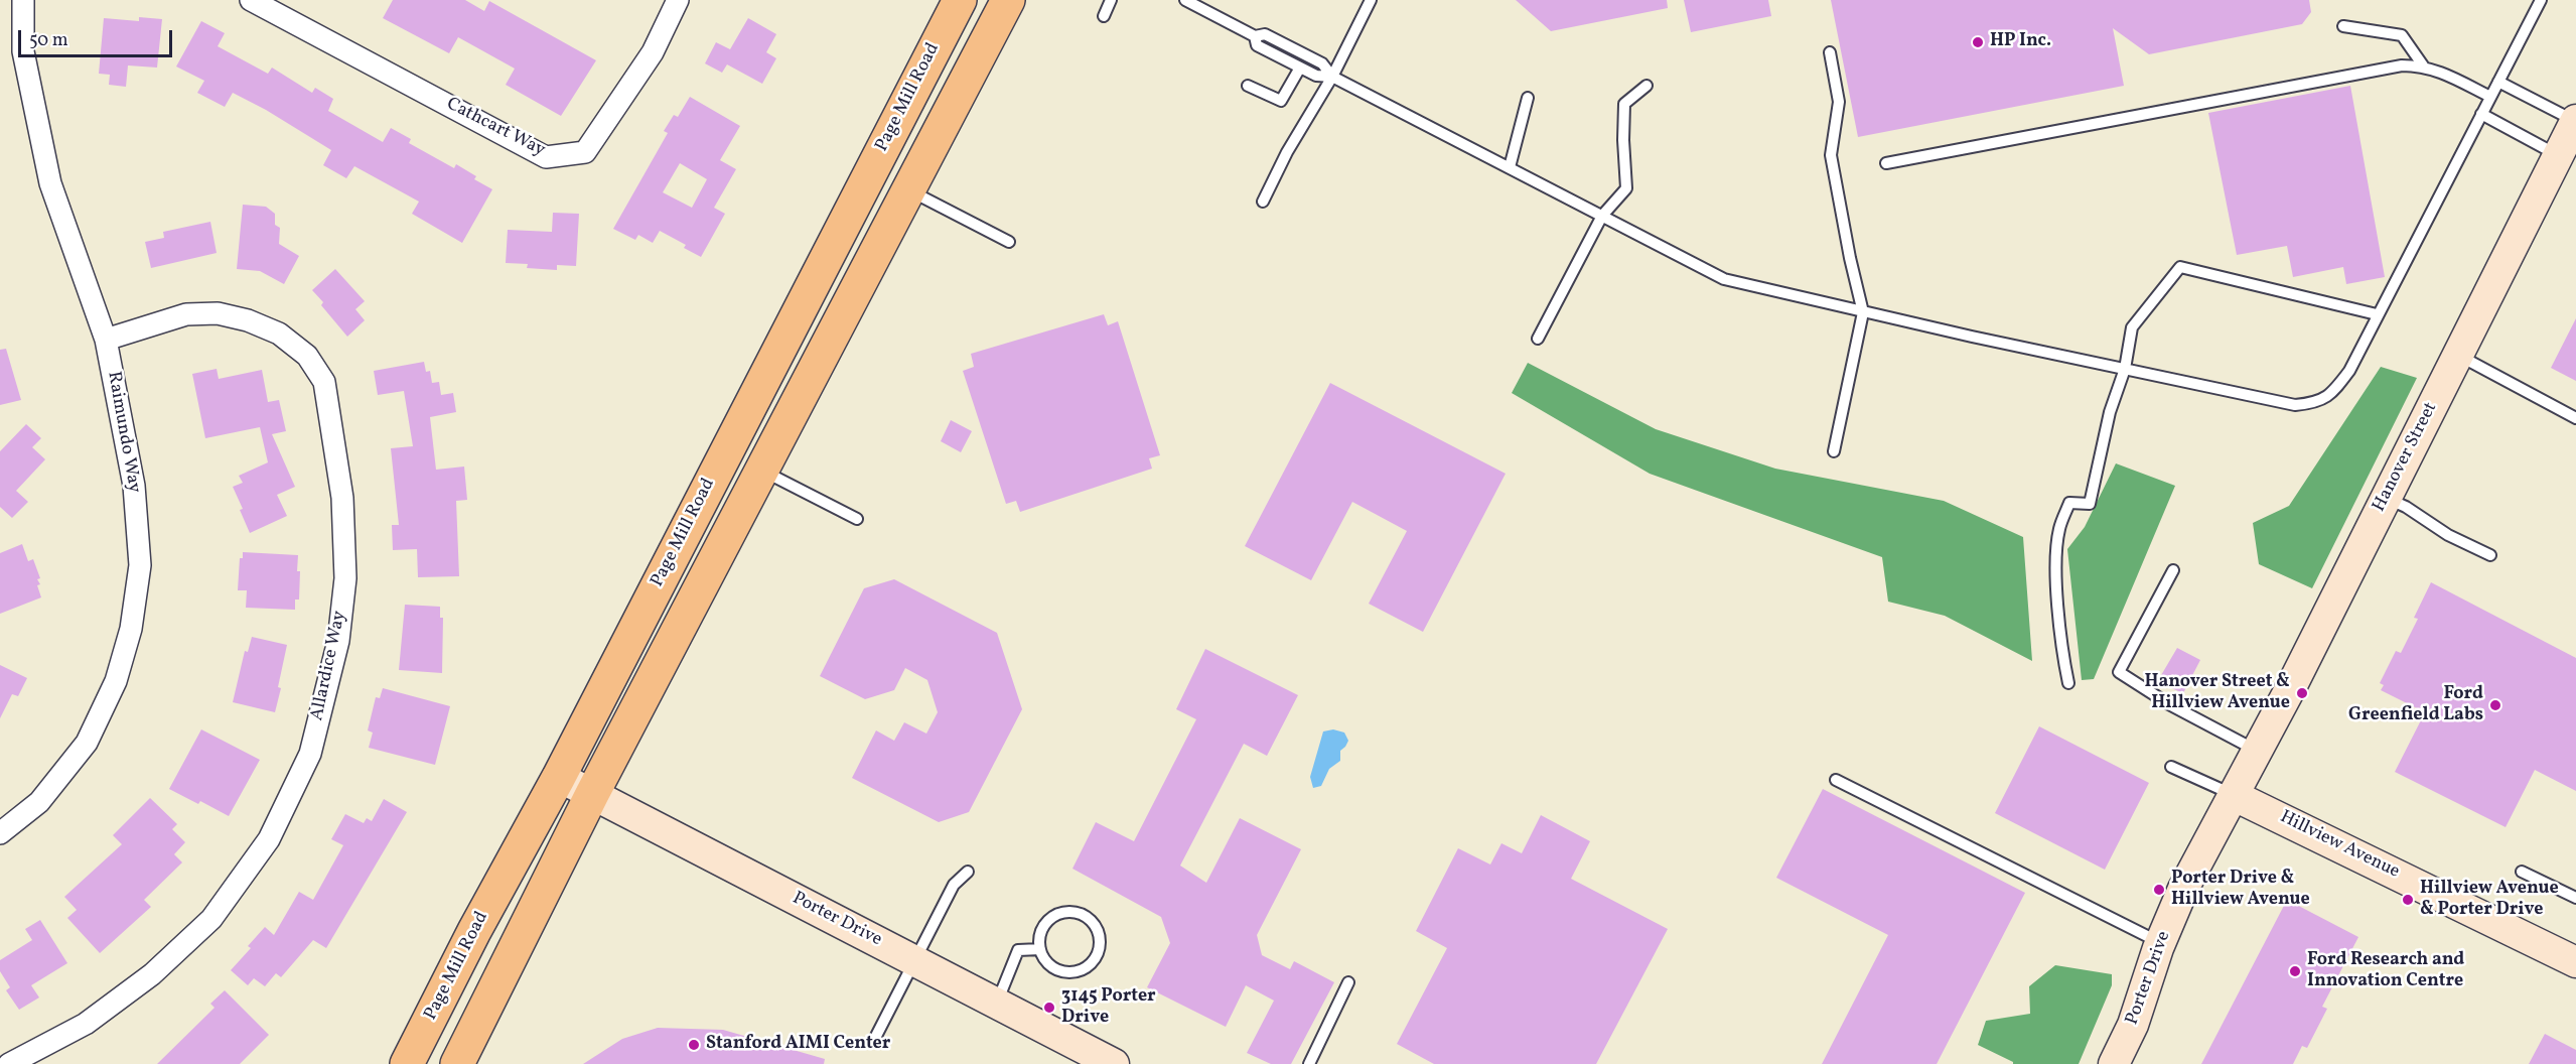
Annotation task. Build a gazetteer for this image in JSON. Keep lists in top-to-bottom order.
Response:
{
  "streets": {
    "main road": ["Page Mill Road"],
    "street": [
      "Cathcart Way",
      "Raimundo Way",
      "Hanover Street",
      "Allardice Way",
      "Hillview Avenue",
      "Porter Drive"
    ]
  },
  "crossings": [
    ["Page Mill Road", "Porter Drive"],
    ["Raimundo Way", "Allardice Way"],
    ["Hanover Street", "Hillview Avenue"],
    ["Hanover Street", "Porter Drive"],
    ["Hillview Avenue", "Porter Drive"]
  ],
  "places": [
    "HP Inc.",
    "Hanover Street & Hillview Avenue",
    "Ford Greenfield Labs",
    "Porter Drive & Hillview Avenue",
    "Hillview Avenue & Porter Drive",
    "Ford Research and Innovation Centre",
    "3145 Porter Drive",
    "Stanford AIMI Center"
  ],
  "scale_bar": "50 m"
}
